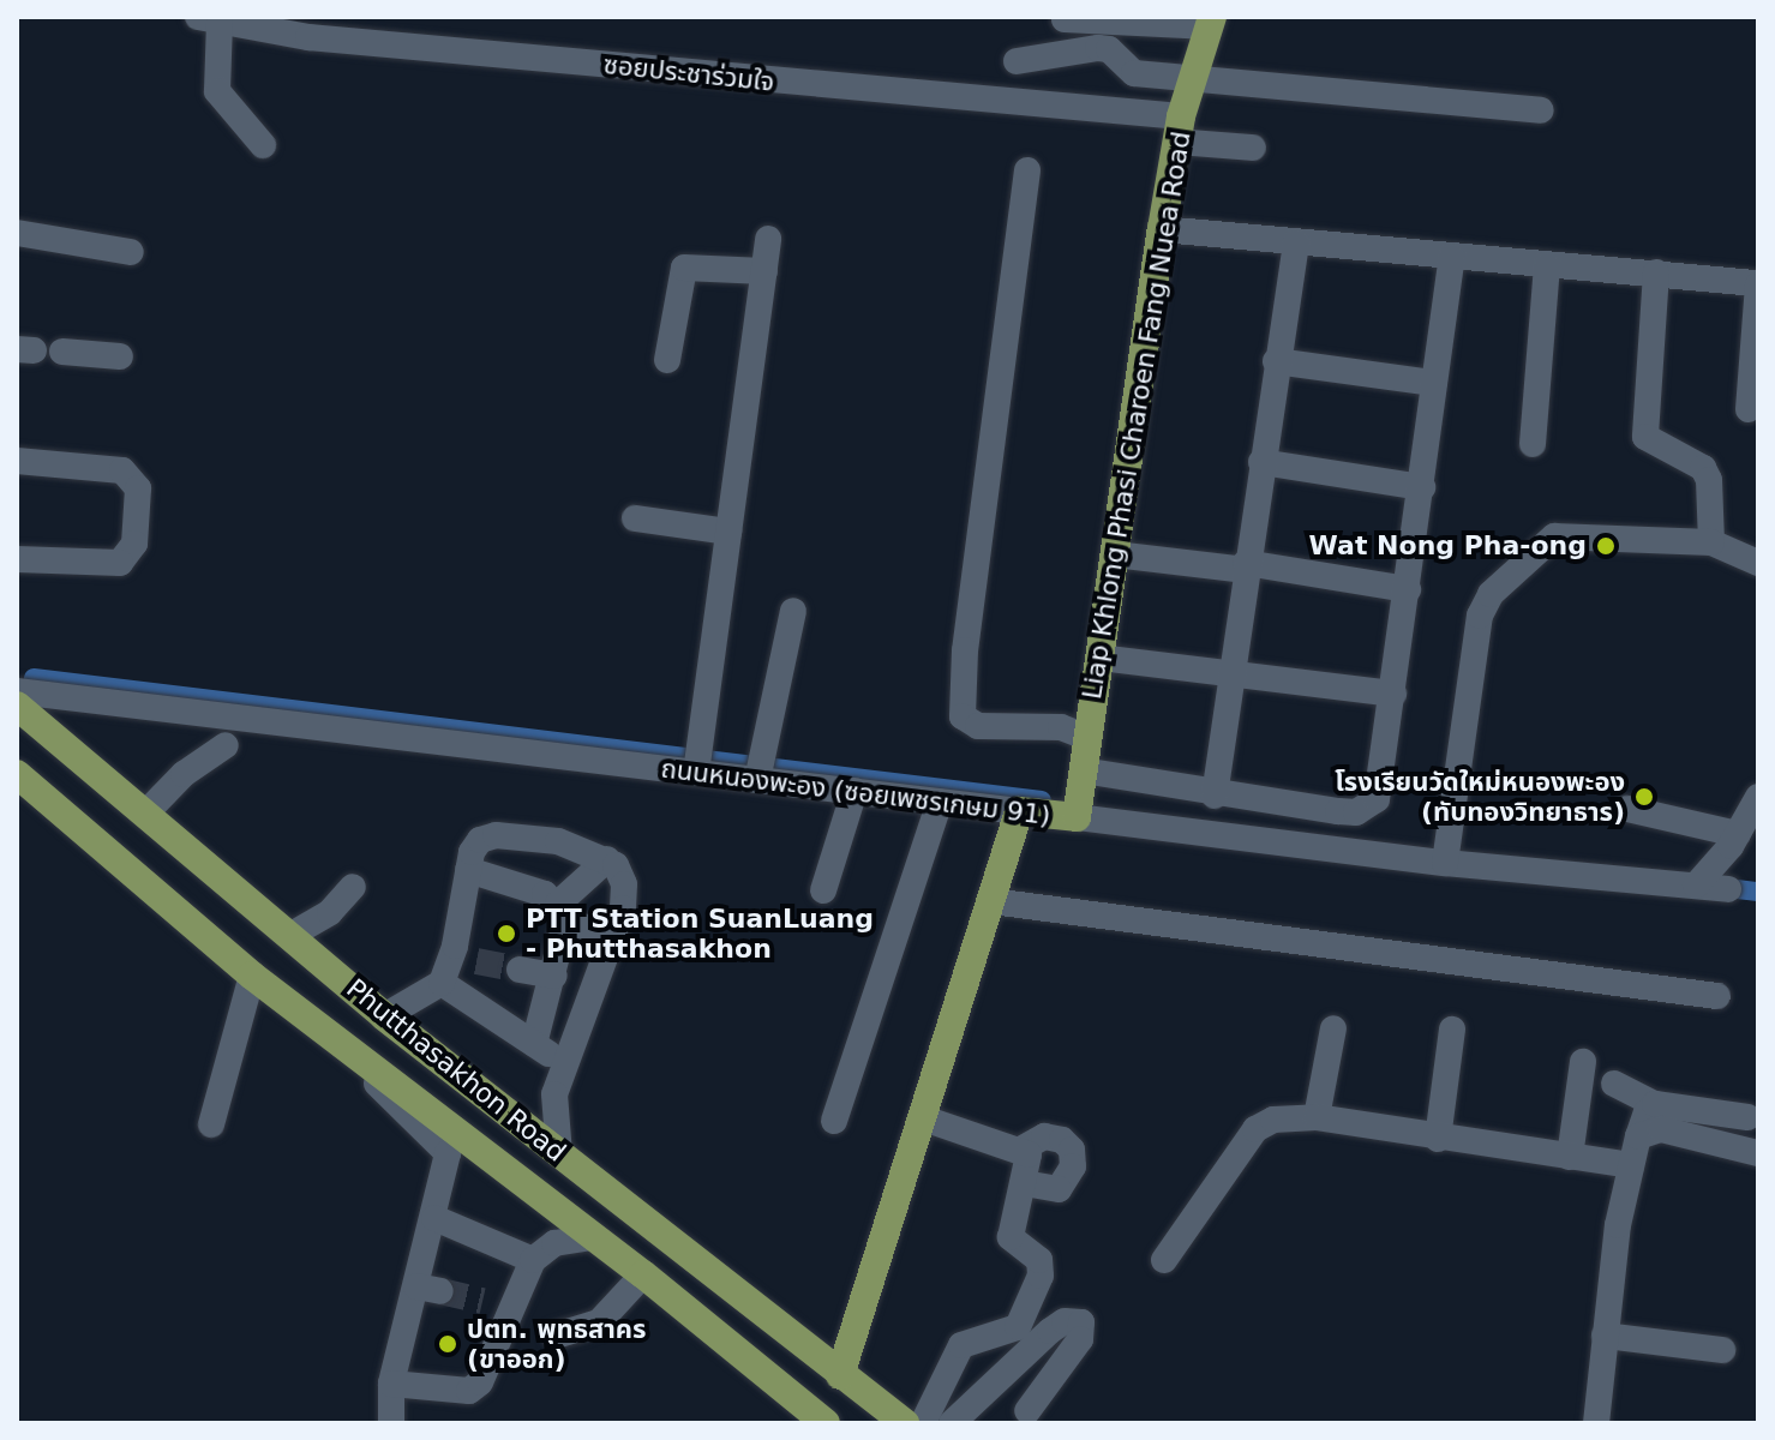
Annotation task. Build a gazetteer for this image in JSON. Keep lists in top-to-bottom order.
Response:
{
  "streets": {
    "main road": ["Liap Khlong Phasi Charoen Fang Nuea Road", "ถนนหนองพะอง (ซอยเพชรเกษม 91)", "Phutthasakhon Road"],
    "street": ["ซอยประชาร่วมใจ"]
  },
  "crossings": [
    ["ซอยประชาร่วมใจ", "Liap Khlong Phasi Charoen Fang Nuea Road"],
    ["Liap Khlong Phasi Charoen Fang Nuea Road", "ถนนหนองพะอง (ซอยเพชรเกษม 91)"]
  ],
  "places": [
    "Wat Nong Pha-ong",
    "โรงเรียนวัดใหม่หนองพะอง (ทับทองวิทยาธาร)",
    "PTT Station SuanLuang - Phutthasakhon",
    "ปตท. พุทธสาคร (ขาออก)"
  ]
}
